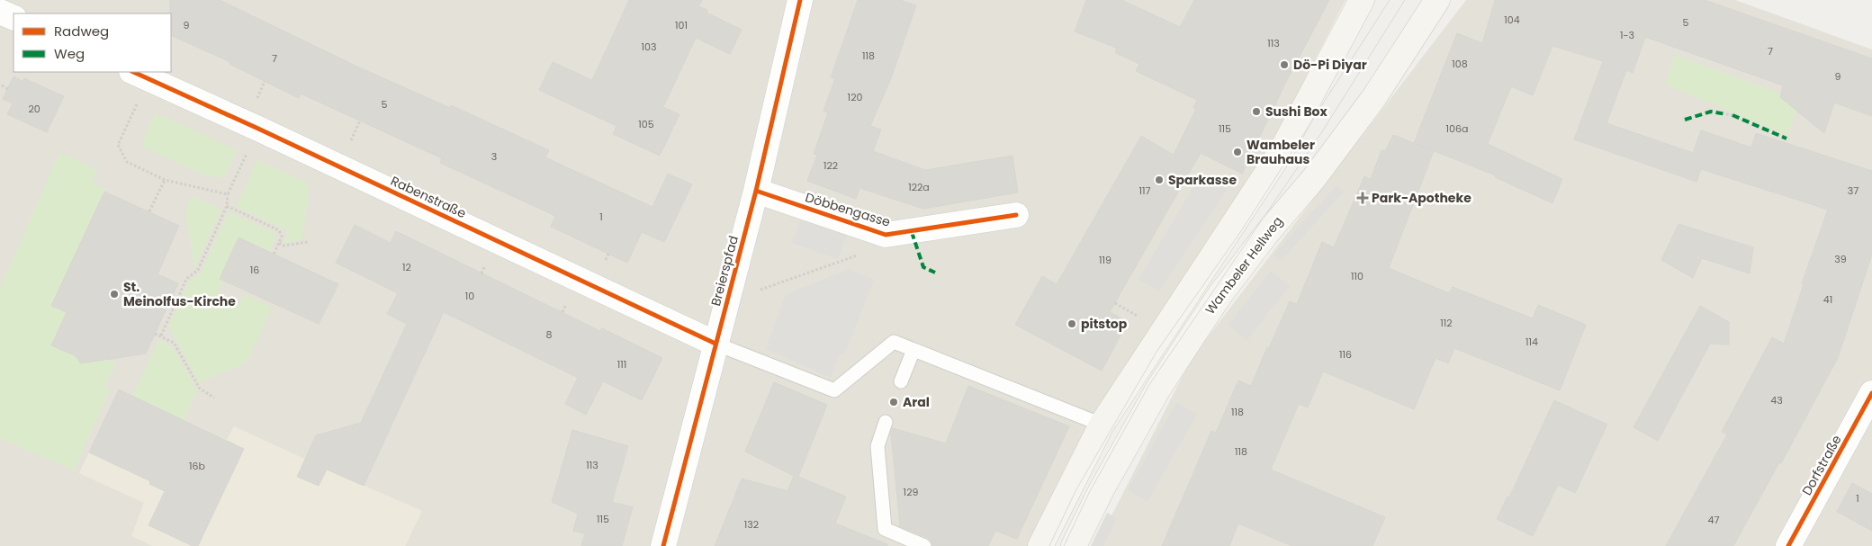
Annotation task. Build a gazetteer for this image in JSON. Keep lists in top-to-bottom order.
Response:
{
  "streets": {
    "main road": ["Wambeler Hellweg"],
    "street": [
      "Rabenstraße",
      "Döbbengasse",
      "Breierspfad",
      "Dorfstraße"
    ]
  },
  "crossings": [
    ["Rabenstraße", "Breierspfad"],
    ["Döbbengasse", "Breierspfad"]
  ],
  "places": {
    "other": [
      "Dö-Pi Diyar",
      "Sushi Box",
      "Wambeler Brauhaus",
      "Sparkasse",
      "St. Meinolfus-Kirche",
      "pitstop",
      "Aral"
    ],
    "health": ["Park-Apotheke"]
  },
  "house_numbers": [
    "104",
    "5",
    "9",
    "101",
    "1-3",
    "113",
    "103",
    "7",
    "118",
    "7",
    "108",
    "9",
    "120",
    "5",
    "20",
    "105",
    "115",
    "106a",
    "3",
    "122",
    "122a",
    "117",
    "37",
    "1",
    "39",
    "119",
    "12",
    "16",
    "110",
    "10",
    "41",
    "112",
    "8",
    "114",
    "116",
    "111",
    "43",
    "118",
    "118",
    "113",
    "16b",
    "129",
    "1",
    "115",
    "47",
    "132"
  ],
  "legend": ["Radweg", "Weg"]
}
